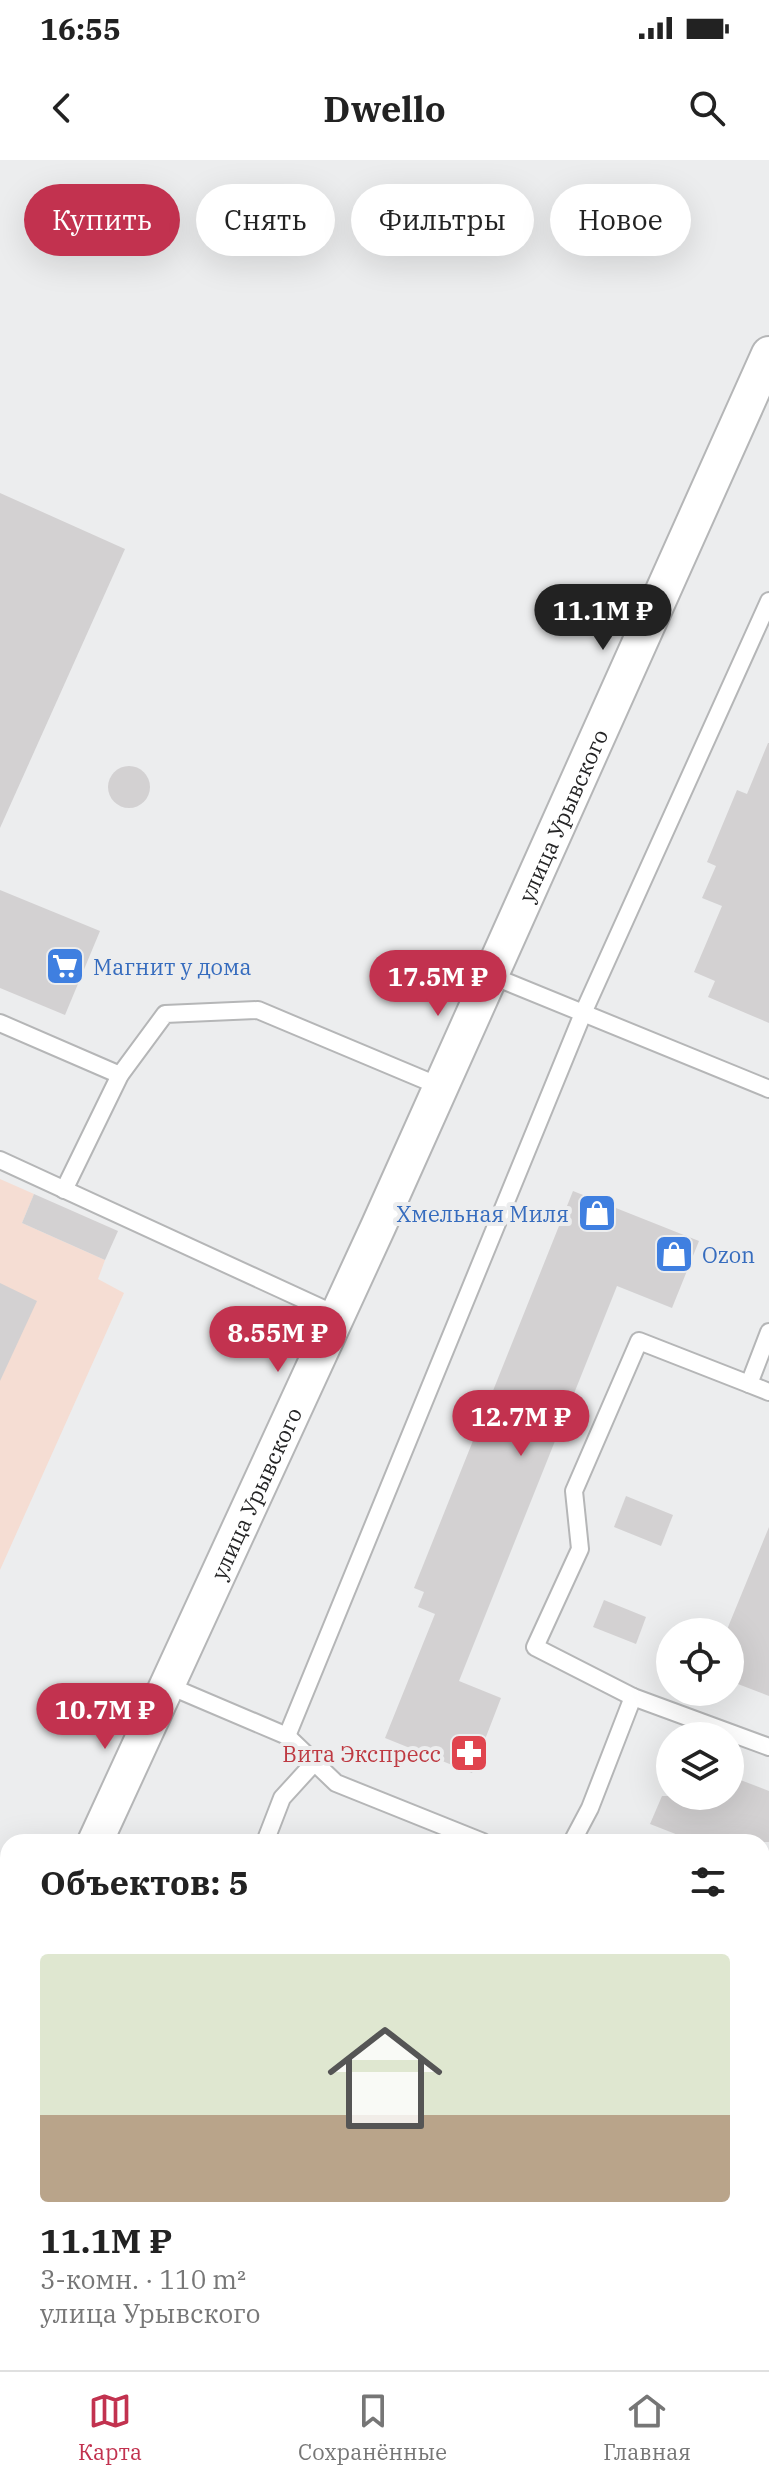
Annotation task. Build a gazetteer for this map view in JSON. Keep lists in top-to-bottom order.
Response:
{
  "streets": {
    "street": ["улица Урывского"]
  },
  "places": {
    "supermarket": ["Магнит у дома"],
    "shop": ["Хмельная Миля", "Ozon"],
    "pharmacy": ["Вита Экспресс"]
  },
  "page": {
    "status": "16:55",
    "header": "Dwello",
    "chip": [
      "Купить",
      "Снять",
      "Фильтры",
      "Новое"
    ],
    "price": [
      "11.1M ₽",
      "17.5M ₽",
      "8.55M ₽",
      "12.7M ₽",
      "10.7M ₽"
    ],
    "heading": "Объектов: 5",
    "list": [
      {
        "name": "11.1M ₽",
        "note": "3-комн. · 110 m² · улица Урывского"
      }
    ],
    "tabs": ["Карта", "Сохранённые", "Главная"]
  }
}
